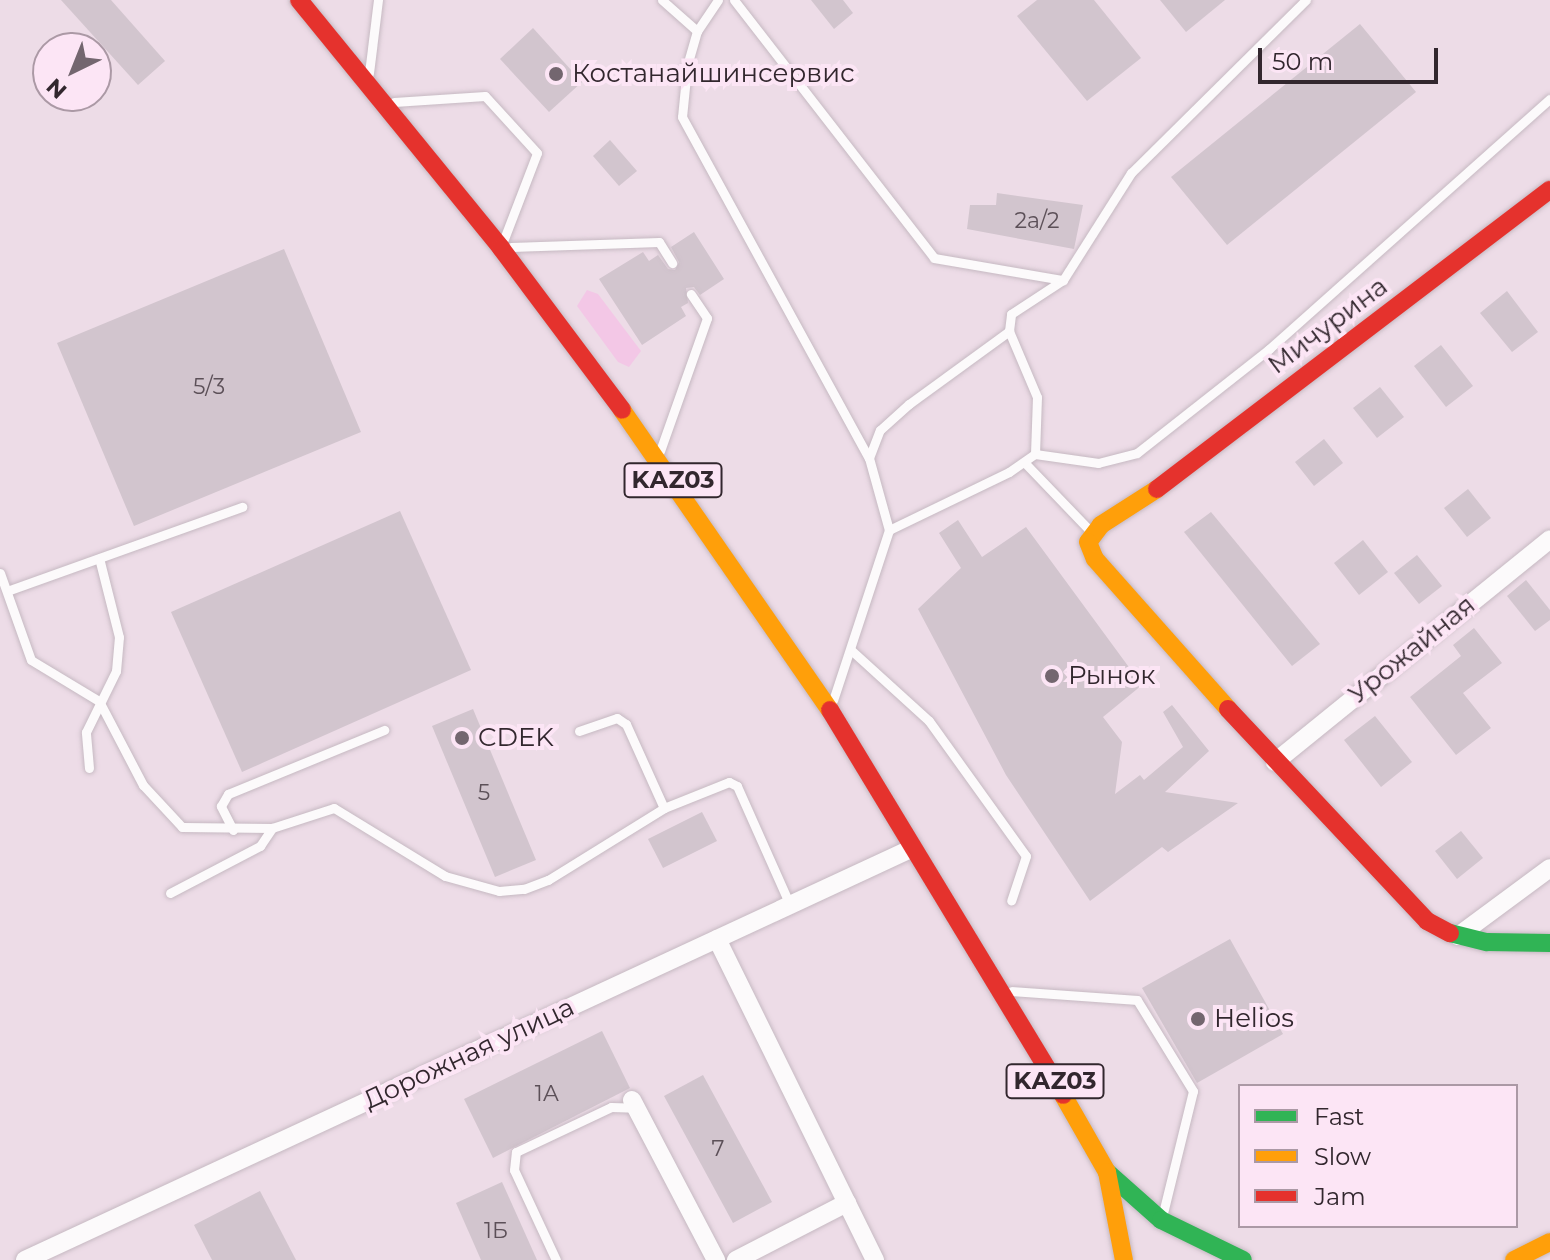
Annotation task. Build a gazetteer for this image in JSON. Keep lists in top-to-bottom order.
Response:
{
  "streets": {
    "main road": ["Мичурина", "KАZ03"],
    "street": ["Урожайная", "Дорожная улица"]
  },
  "crossings": [
    ["KАZ03", "Дорожная улица"]
  ],
  "places": [
    "Костанайшинсервис",
    "Рынок",
    "CDEK",
    "Helios"
  ],
  "house_numbers": [
    "2а/2",
    "5/3",
    "5",
    "1А",
    "7",
    "1Б"
  ],
  "legend": ["Fast", "Slow", "Jam"],
  "scale_bar": "50 m",
  "north": "bottom left"
}
